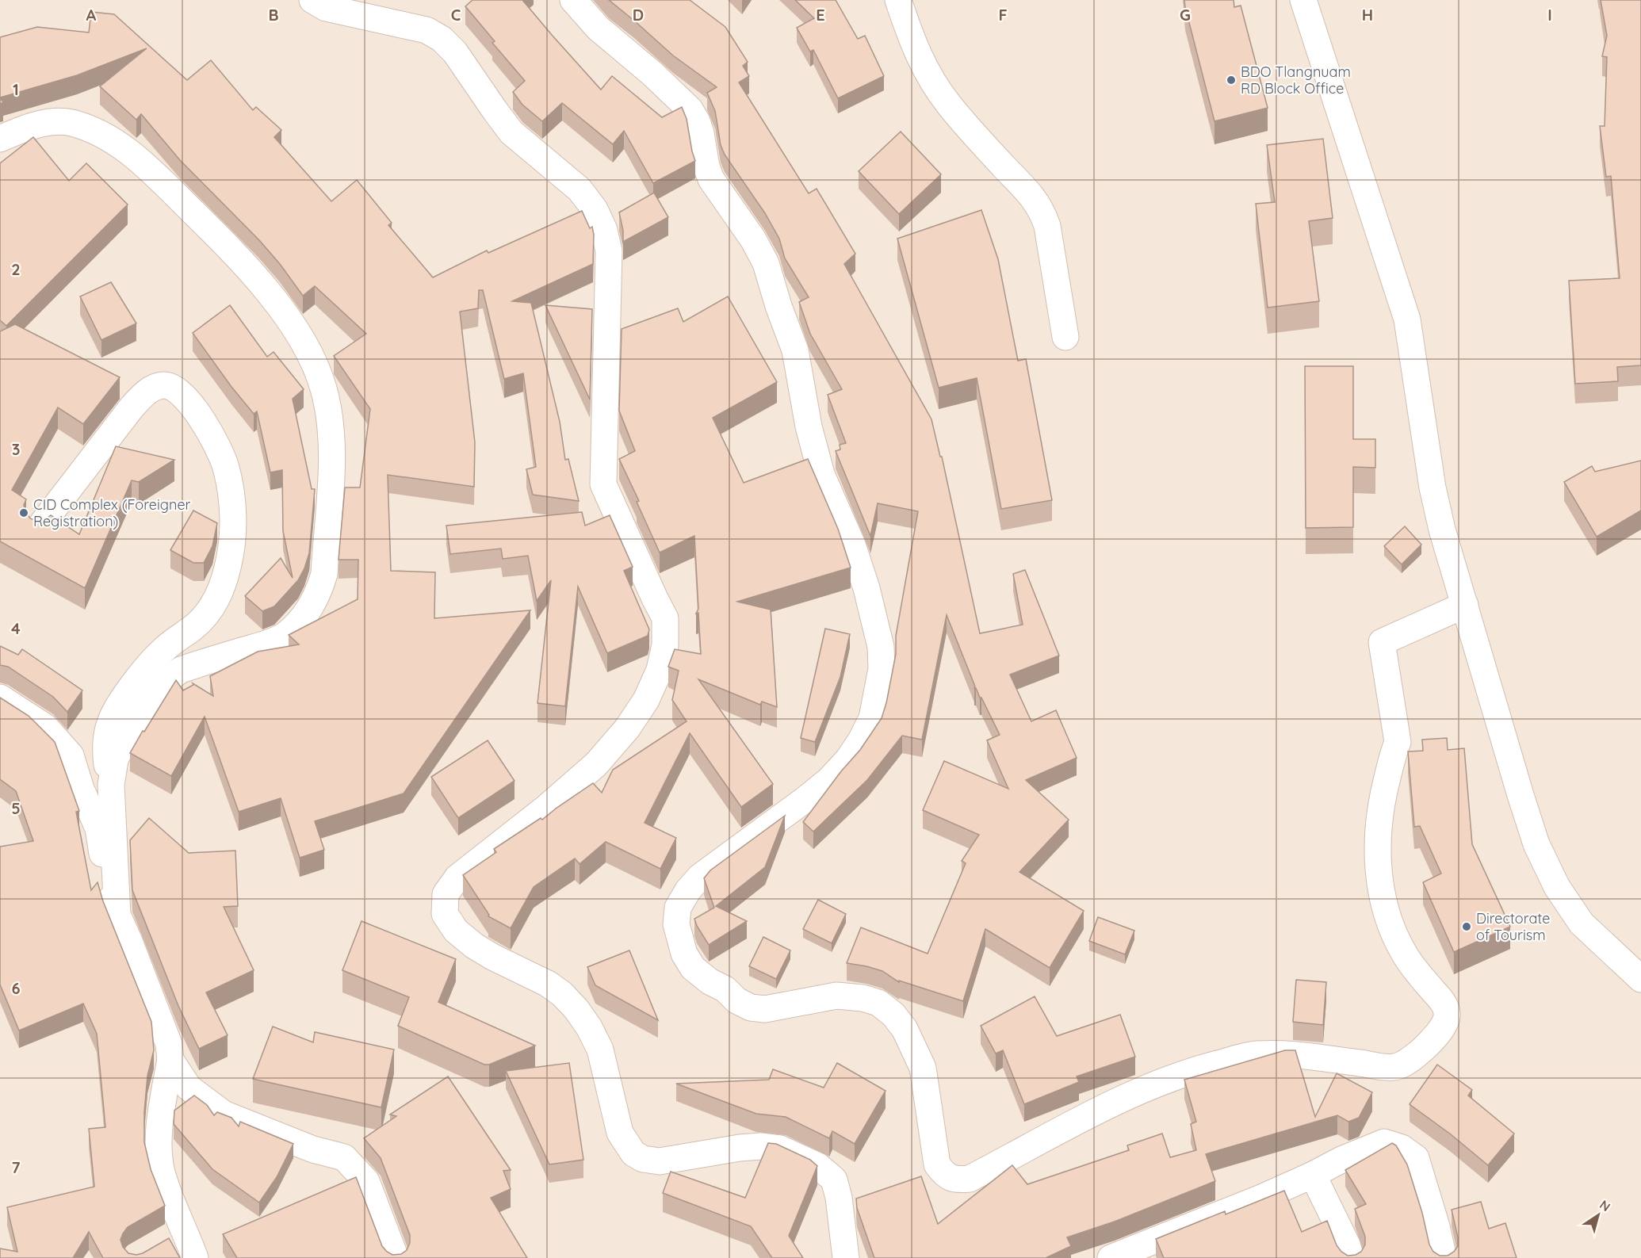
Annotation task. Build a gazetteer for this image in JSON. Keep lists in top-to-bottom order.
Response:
{
  "places": ["BDO Tlangnuam RD Block Office", "CID Complex (Foreigner Registration)", "Directorate of Tourism"],
  "north": "top right",
  "grid": {
    "columns": [
      "A",
      "B",
      "C",
      "D",
      "E",
      "F",
      "G",
      "H",
      "I"
    ],
    "rows": [
      "1",
      "2",
      "3",
      "4",
      "5",
      "6",
      "7"
    ]
  }
}
